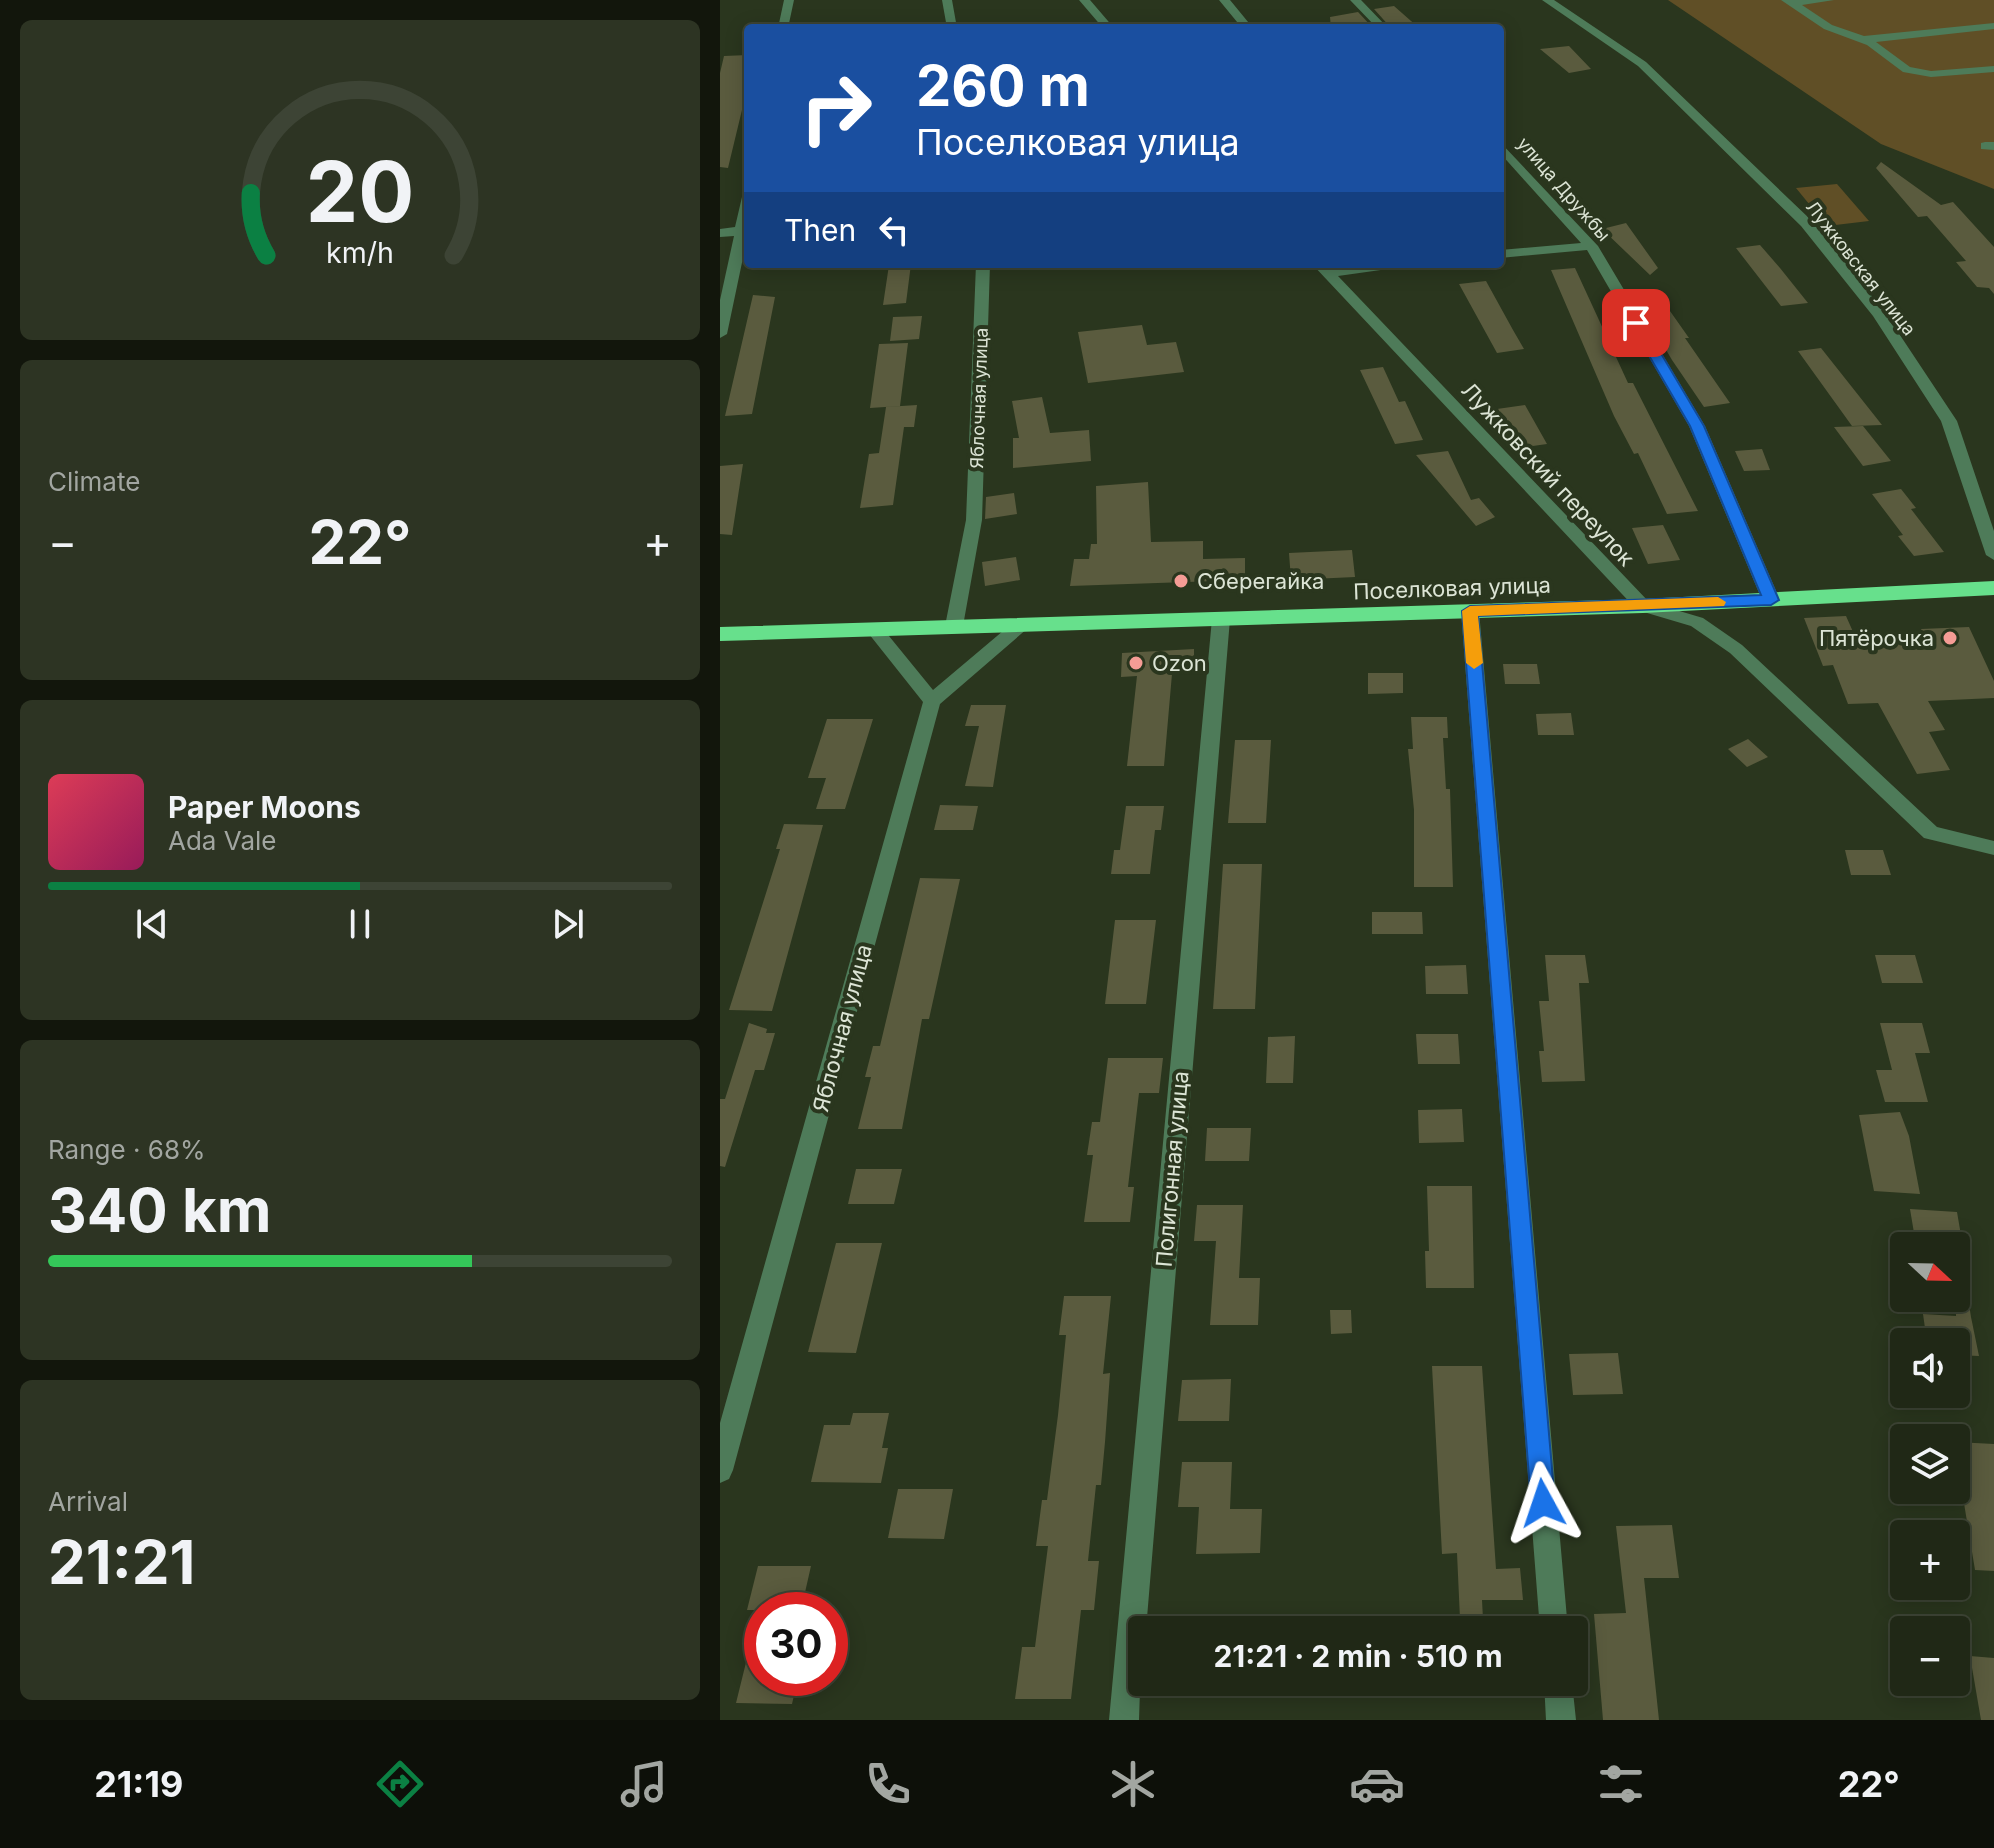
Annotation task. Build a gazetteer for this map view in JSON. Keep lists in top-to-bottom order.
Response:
{
  "streets": {
    "highway": ["Поселковая улица"],
    "street": [
      "улица Дружбы",
      "Лужковская улица",
      "Яблочная улица",
      "Лужковский переулок",
      "Полигонная улица"
    ]
  },
  "crossings": [
    ["улица Дружбы", "Поселковая улица"],
    ["Яблочная улица", "Поселковая улица"],
    ["Лужковский переулок", "Поселковая улица"],
    ["Поселковая улица", "Полигонная улица"]
  ],
  "places": ["Сберегайка", "Пятёрочка", "Ozon"],
  "north": "right",
  "page": {
    "turn": ["260 m", "Поселковая улица"],
    "then": "Then",
    "tile": [
      "Climate",
      ["Range · 68%", "340 km"],
      ["Arrival", "21:21"]
    ],
    "heat": ["−", "22°", "+"],
    "song": ["Paper Moons", "Ada Vale"],
    "map_buttons": ["+", "−"],
    "limit": "30",
    "trip": "21:21 · 2 min · 510 m",
    "tabs": ["21:19", "22°"],
    "gauge": ["20", "km/h"]
  }
}
